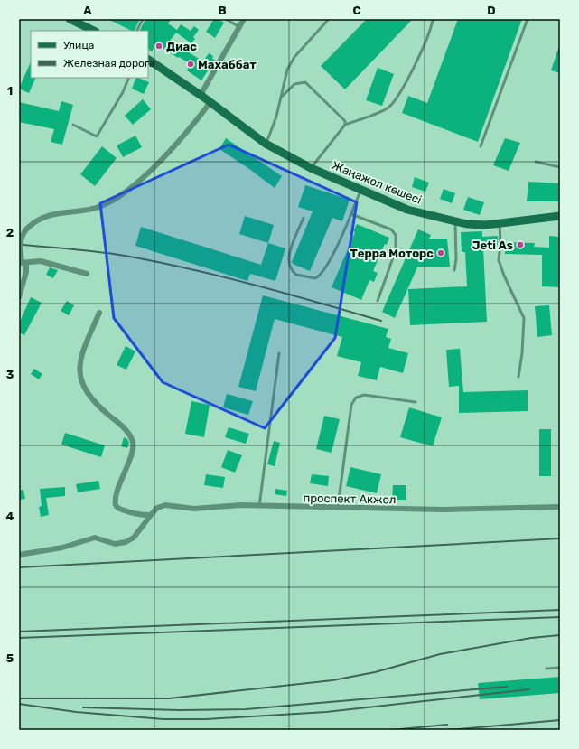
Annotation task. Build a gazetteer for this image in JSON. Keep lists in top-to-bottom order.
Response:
{
  "streets": {
    "main road": ["Жаңажол көшесі"],
    "street": ["проспект Акжол"]
  },
  "places": [
    "Диас",
    "Махаббат",
    "Jeti As",
    "Терра Моторс"
  ],
  "legend": ["Улица", "Железная дорога"],
  "grid": {
    "columns": [
      "A",
      "B",
      "C",
      "D"
    ],
    "rows": [
      "1",
      "2",
      "3",
      "4",
      "5"
    ]
  }
}
